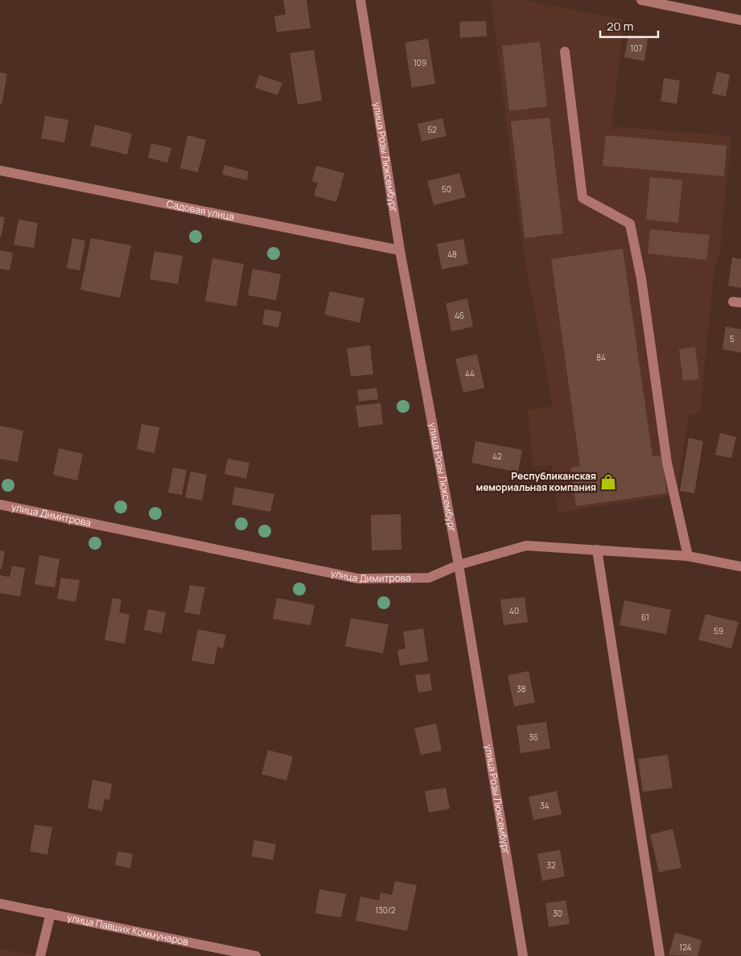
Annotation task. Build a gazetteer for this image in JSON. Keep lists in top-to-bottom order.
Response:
{
  "streets": {
    "street": [
      "улица Розы Люксембург",
      "Садовая улица",
      "улица Димитрова",
      "улица Павших Коммунаров"
    ]
  },
  "crossings": [
    ["улица Розы Люксембург", "Садовая улица"],
    ["улица Розы Люксембург", "улица Димитрова"]
  ],
  "places": {
    "shop": ["Республиканская мемориальная компания"]
  },
  "house_numbers": [
    "107",
    "109",
    "52",
    "50",
    "48",
    "46",
    "5",
    "84",
    "44",
    "42",
    "40",
    "61",
    "59",
    "38",
    "36",
    "34",
    "32",
    "130/2",
    "30",
    "124"
  ],
  "scale_bar": "20 m"
}
